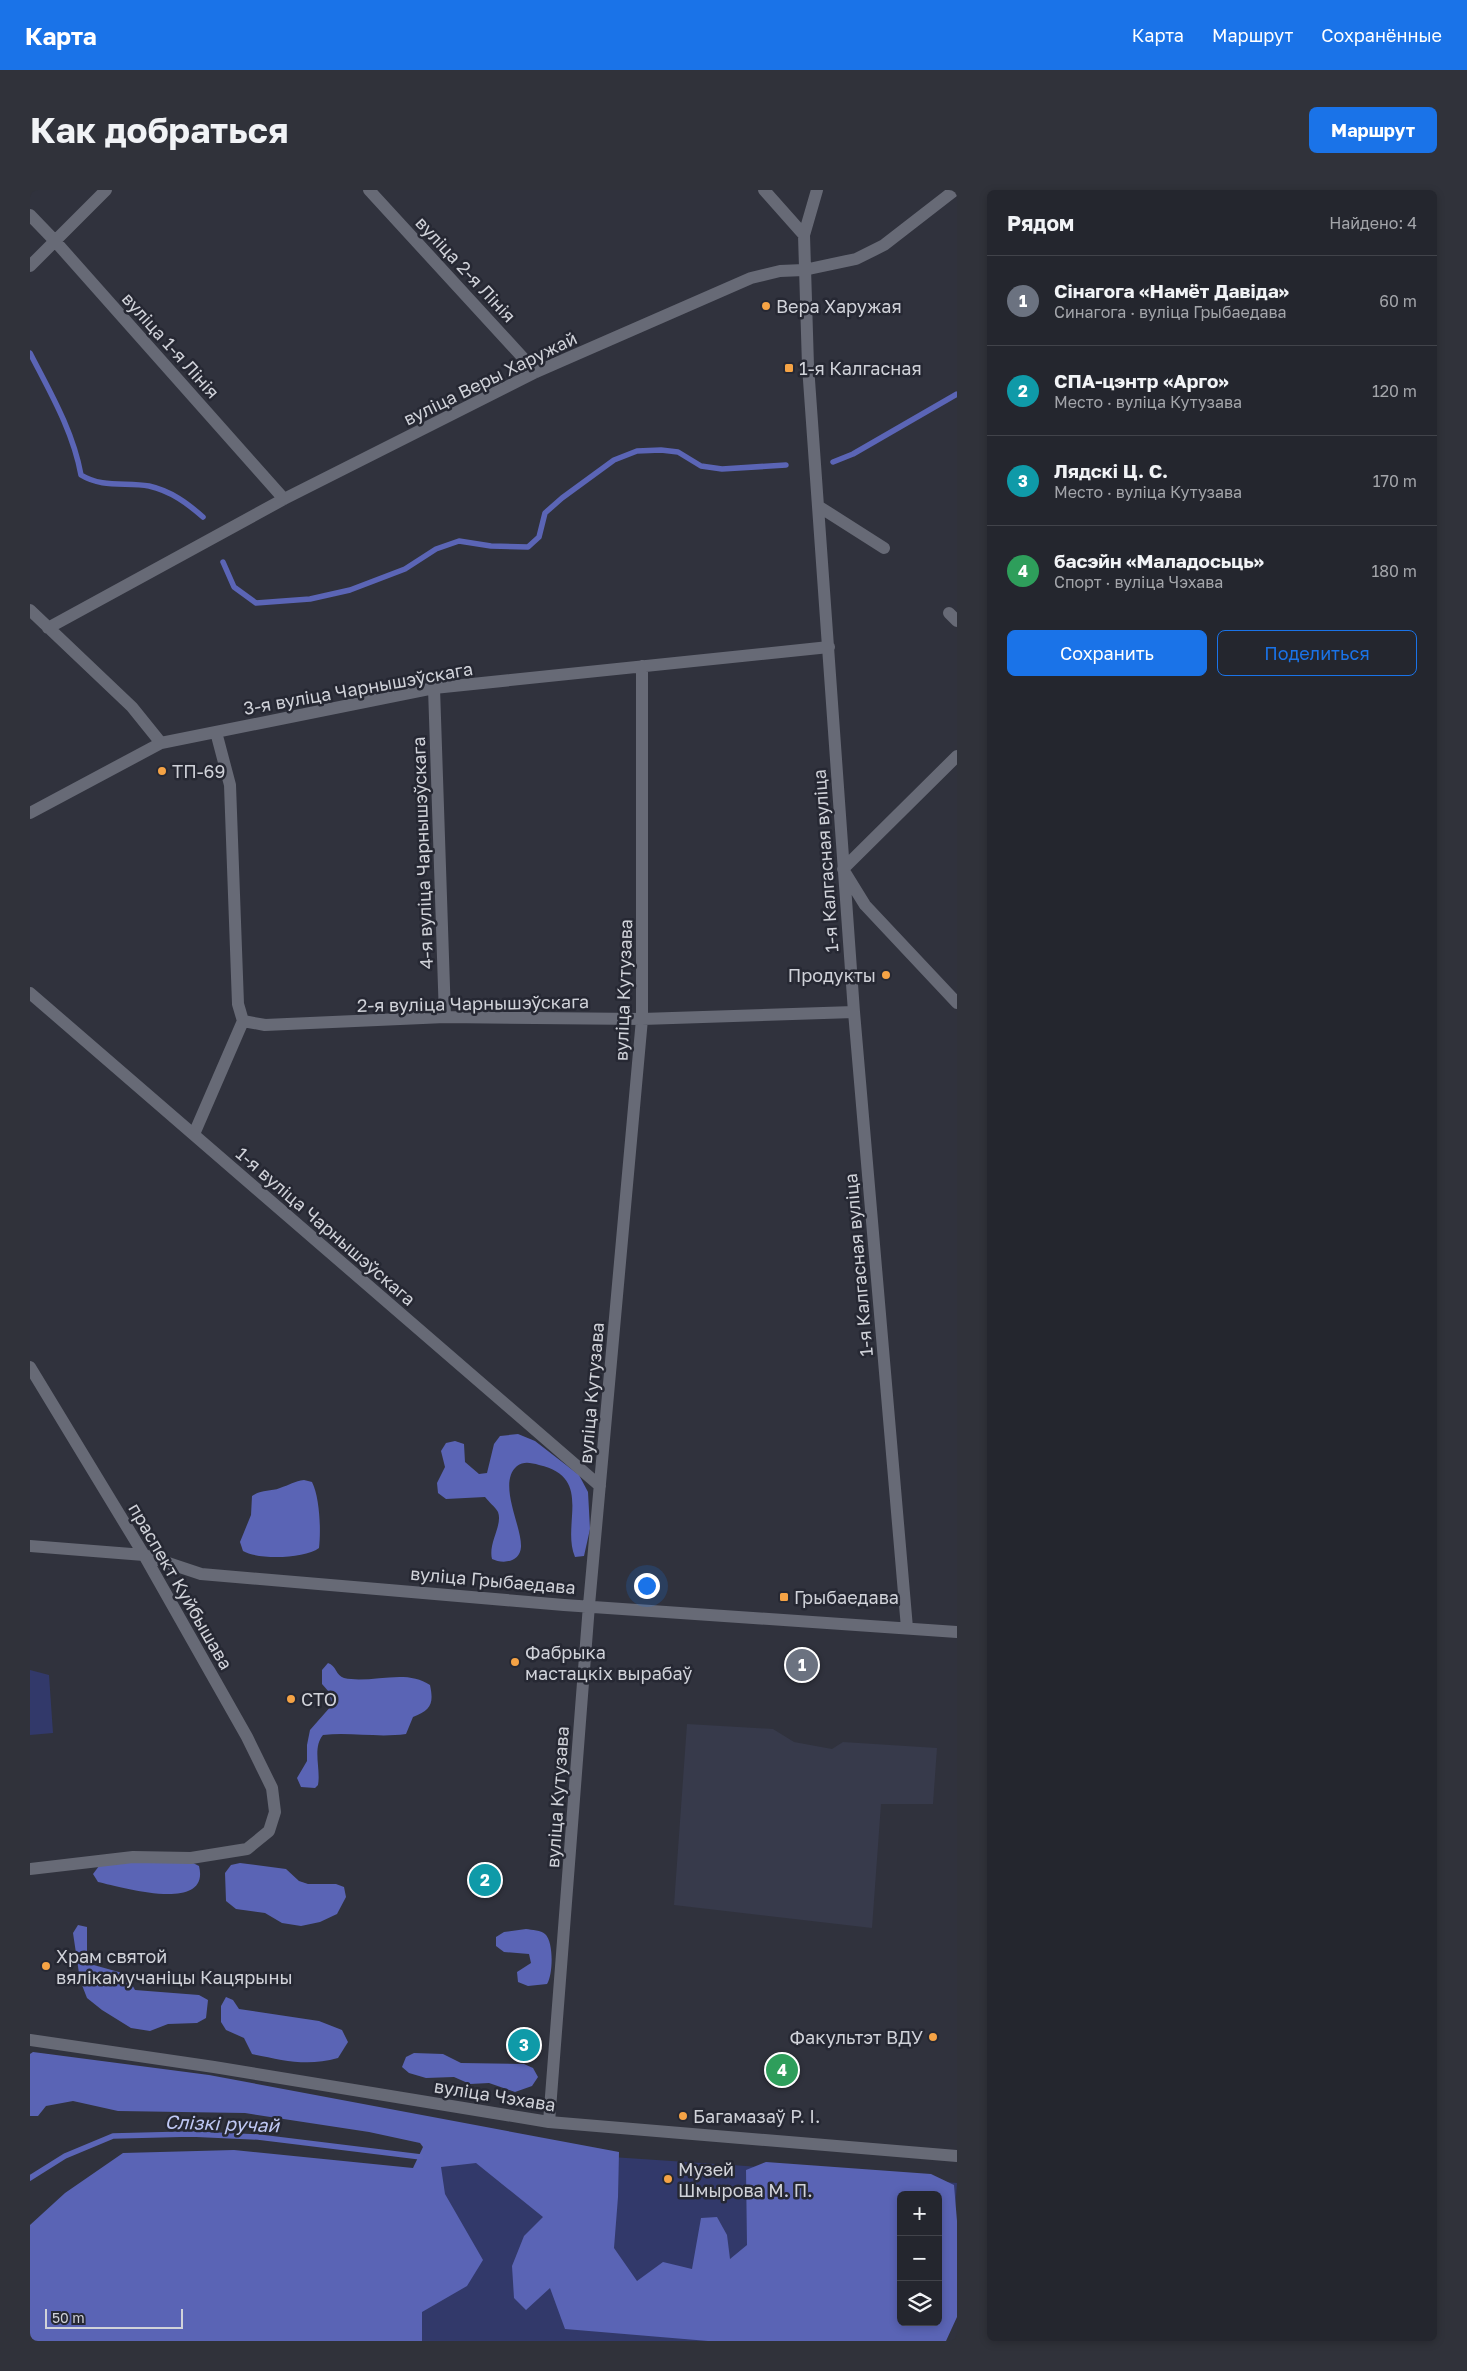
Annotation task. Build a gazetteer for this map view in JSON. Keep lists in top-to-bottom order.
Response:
{
  "streets": {
    "street": [
      "вуліца 2-я Лінія",
      "вуліца 1-я Лінія",
      "вуліца Веры Харужай",
      "3-я вуліца Чарнышэўскага",
      "4-я вуліца Чарнышэўскага",
      "1-я Калгасная вуліца",
      "вуліца Кутузава",
      "2-я вуліца Чарнышэўскага",
      "1-я вуліца Чарнышэўскага",
      "вуліца Грыбаедава",
      "праспект Куйбышава",
      "вуліца Чэхава"
    ]
  },
  "crossings": [
    ["вуліца 2-я Лінія", "вуліца Веры Харужай"],
    ["вуліца 1-я Лінія", "вуліца Веры Харужай"],
    ["вуліца Веры Харужай", "1-я Калгасная вуліца"],
    ["3-я вуліца Чарнышэўскага", "4-я вуліца Чарнышэўскага"],
    ["3-я вуліца Чарнышэўскага", "1-я Калгасная вуліца"],
    ["3-я вуліца Чарнышэўскага", "вуліца Кутузава"],
    ["4-я вуліца Чарнышэўскага", "2-я вуліца Чарнышэўскага"],
    ["1-я Калгасная вуліца", "2-я вуліца Чарнышэўскага"],
    ["1-я Калгасная вуліца", "вуліца Грыбаедава"],
    ["вуліца Кутузава", "2-я вуліца Чарнышэўскага"],
    ["вуліца Кутузава", "1-я вуліца Чарнышэўскага"],
    ["вуліца Кутузава", "вуліца Грыбаедава"],
    ["вуліца Кутузава", "вуліца Чэхава"],
    ["вуліца Грыбаедава", "праспект Куйбышава"]
  ],
  "water": ["Слізкі ручай"],
  "places": {
    "other": [
      "Вера Харужая",
      "ТП-69",
      "Продукты",
      "Фабрыка мастацкіх вырабаў",
      "СТО",
      "Храм святой вялікамучаніцы Кацярыны",
      "Факультэт ВДУ",
      "Багамазаў Р. І.",
      "Музей Шмырова М. П."
    ],
    "transit": ["1-я Калгасная", "Грыбаедава"]
  },
  "scale_bar": "50 m",
  "page": {
    "header": "Карта",
    "nav": ["Карта", "Маршрут", "Сохранённые"],
    "buttons": [
      "Маршрут",
      ["Сохранить", "Поделиться"]
    ],
    "title": "Как добраться",
    "heading": ["Рядом", "Найдено: 4"],
    "list": [
      {
        "mark": "1",
        "name": "Сінагога «Намёт Давіда»",
        "note": "Синагога · вуліца Грыбаедава",
        "value": "60 m"
      },
      {
        "mark": "2",
        "name": "СПА-цэнтр «Арго»",
        "note": "Место · вуліца Кутузава",
        "value": "120 m"
      },
      {
        "mark": "3",
        "name": "Лядскі Ц. С.",
        "note": "Место · вуліца Кутузава",
        "value": "170 m"
      },
      {
        "mark": "4",
        "name": "басэйн «Маладосьць»",
        "note": "Спорт · вуліца Чэхава",
        "value": "180 m"
      }
    ],
    "pins": [
      "1",
      "2",
      "3",
      "4"
    ],
    "map_buttons": ["+", "−"],
    "scale": "50 m"
  }
}
